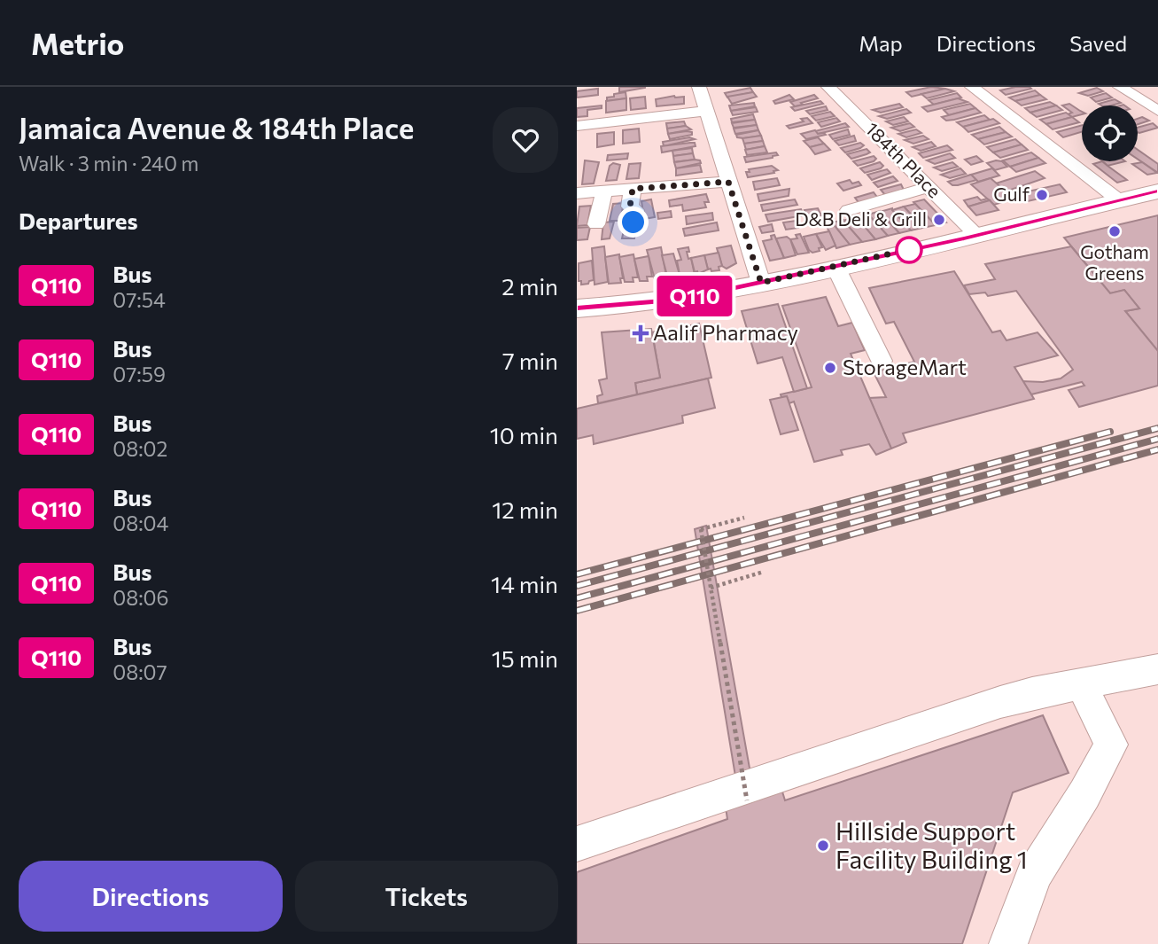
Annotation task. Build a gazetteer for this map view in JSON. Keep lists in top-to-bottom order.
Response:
{
  "streets": {
    "street": ["184th Place"]
  },
  "places": {
    "other": [
      "Gulf",
      "D&B Deli & Grill",
      "Gotham Greens",
      "StorageMart",
      "Hillside Support Facility Building 1"
    ],
    "health": ["Aalif Pharmacy"]
  },
  "lines": ["bus line Q110"],
  "page": {
    "header": "Metrio",
    "nav": ["Map", "Directions", "Saved"],
    "heading": [
      ["Jamaica Avenue & 184th Place", "Walk · 3 min · 240 m"],
      "Departures"
    ],
    "on_map": "Q110",
    "list": [
      {
        "mark": "Q110",
        "name": "Bus",
        "note": "07:54",
        "value": "2 min"
      },
      {
        "mark": "Q110",
        "name": "Bus",
        "note": "07:59",
        "value": "7 min"
      },
      {
        "mark": "Q110",
        "name": "Bus",
        "note": "08:02",
        "value": "10 min"
      },
      {
        "mark": "Q110",
        "name": "Bus",
        "note": "08:04",
        "value": "12 min"
      },
      {
        "mark": "Q110",
        "name": "Bus",
        "note": "08:06",
        "value": "14 min"
      },
      {
        "mark": "Q110",
        "name": "Bus",
        "note": "08:07",
        "value": "15 min"
      }
    ],
    "buttons": ["Directions", "Tickets"]
  }
}
